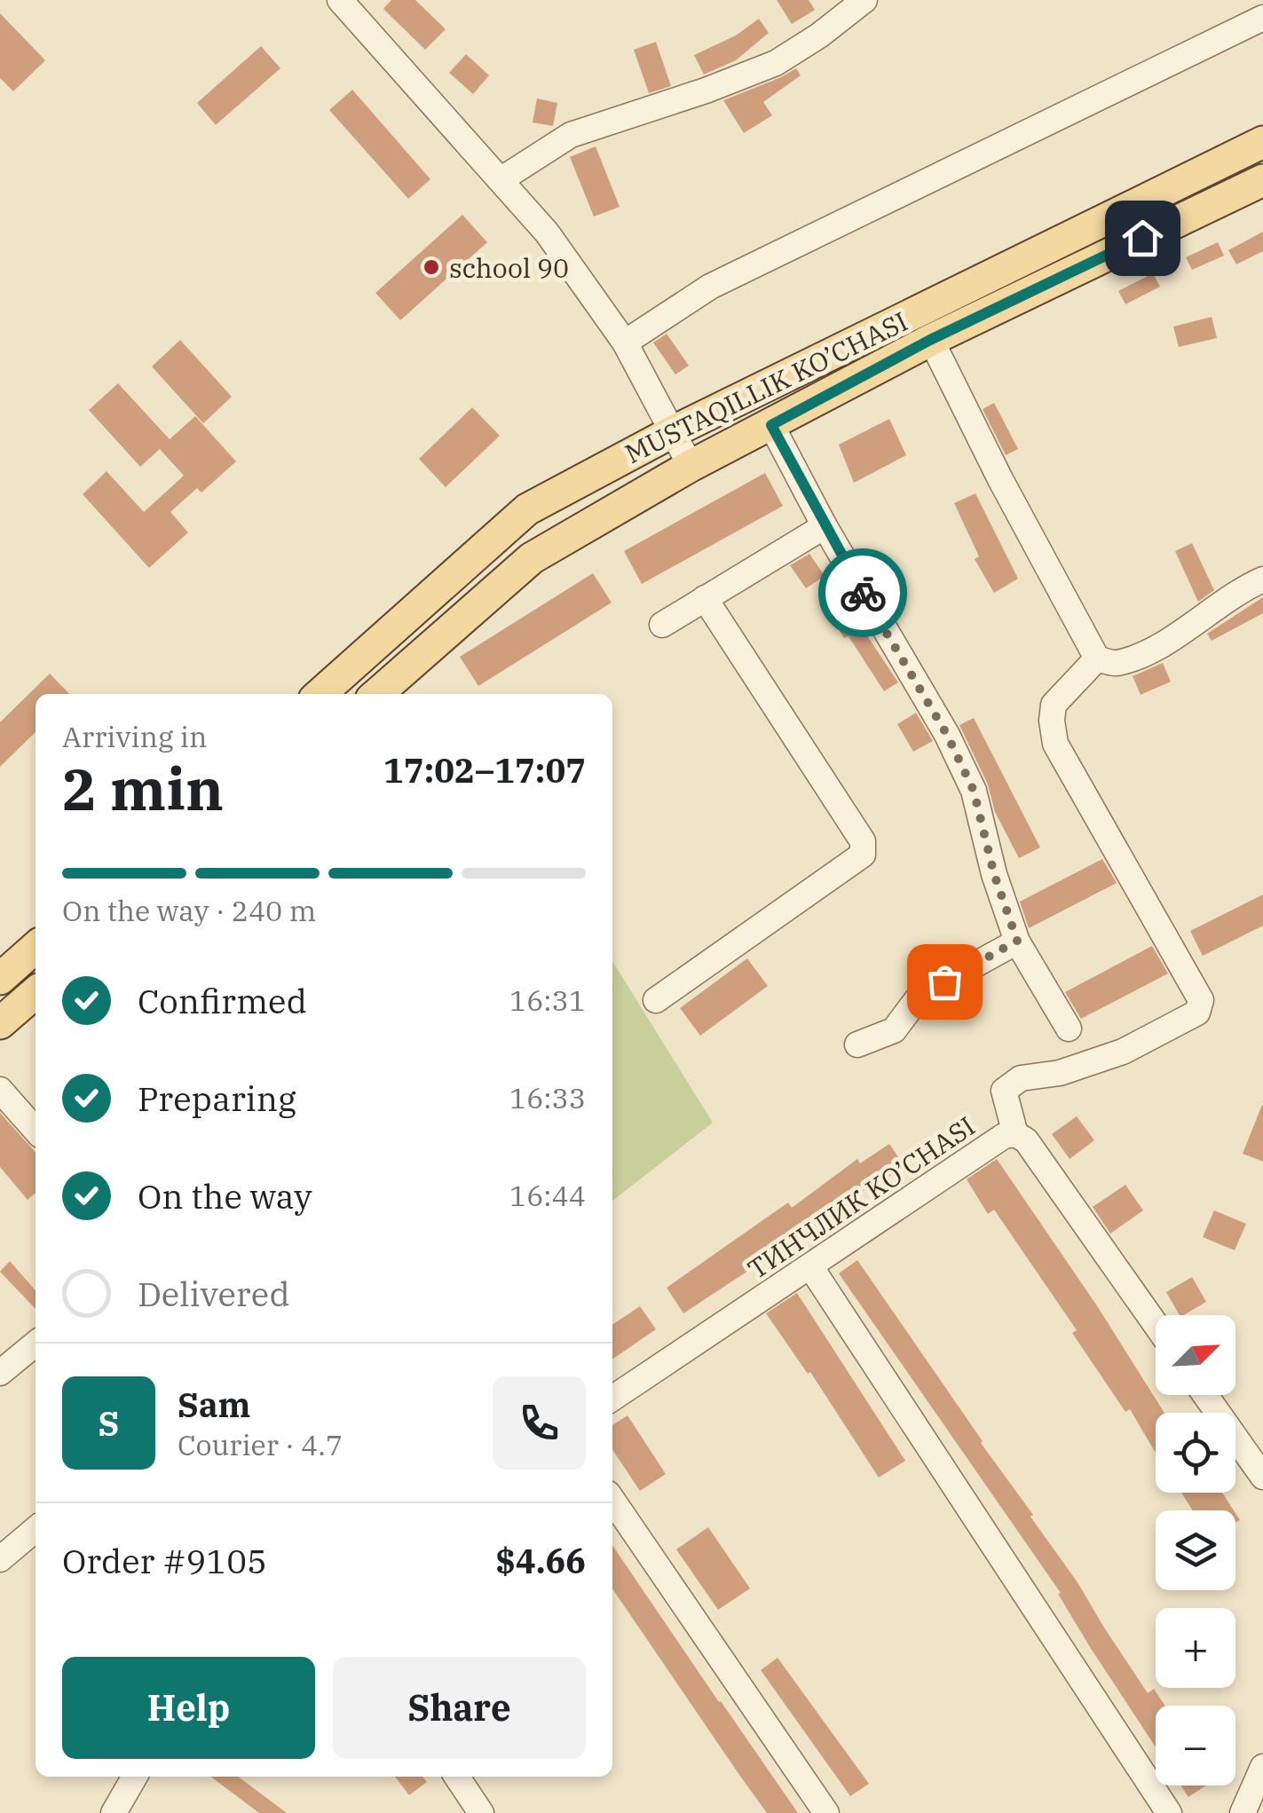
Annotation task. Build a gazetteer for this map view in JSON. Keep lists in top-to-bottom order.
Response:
{
  "streets": {
    "main road": ["MUSTAQILLIK KO’CHASI"],
    "street": ["ТИНЧЛИК KO’CHASI"]
  },
  "places": ["school 90"],
  "north": "top right",
  "page": {
    "heading": ["2 min", "Arriving in", "17:02–17:07"],
    "panel": [
      "Sam",
      "Courier · 4.7",
      "Order #9105",
      "$4.66"
    ],
    "bar": "On the way · 240 m",
    "list": [
      ["Confirmed", "16:31"],
      ["Preparing", "16:33"],
      ["On the way", "16:44"],
      "Delivered"
    ],
    "map_buttons": ["+", "−"],
    "round": "S",
    "buttons": ["Help", "Share"]
  }
}
